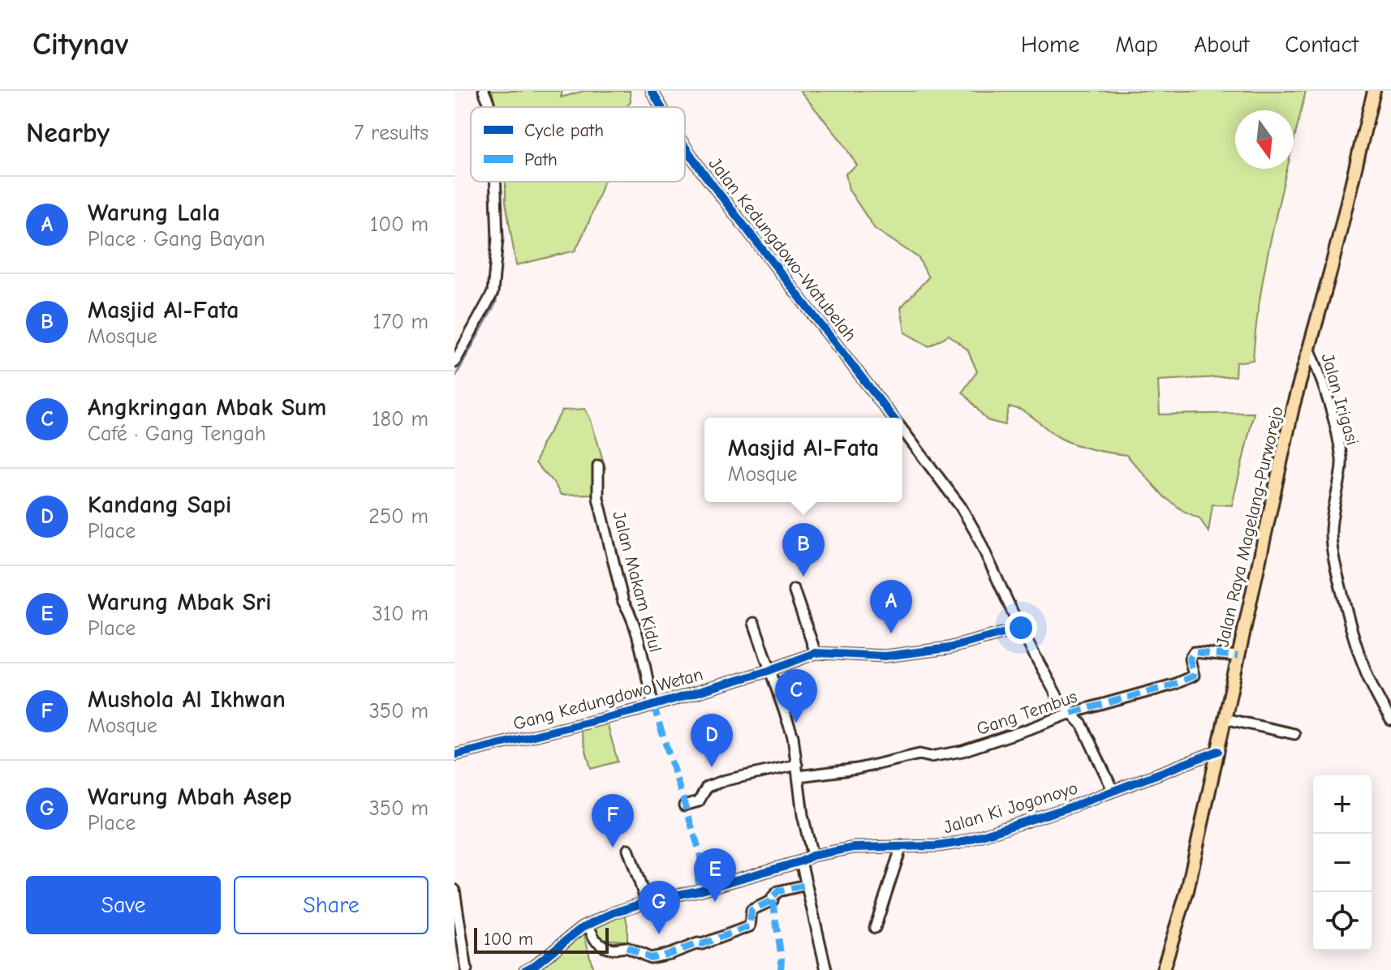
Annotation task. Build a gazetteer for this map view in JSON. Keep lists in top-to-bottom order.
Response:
{
  "streets": {
    "main road": ["Jalan Raya Magelang-Purworejo"],
    "street": [
      "Jalan Kedungdowo-Watubelah",
      "Jalan Irigasi",
      "Jalan Makam Kidul",
      "Gang Kedungdowo Wetan",
      "Gang Tembus",
      "Jalan Ki Jogonoyo"
    ]
  },
  "crossings": [
    ["Jalan Kedungdowo-Watubelah", "Gang Tembus"],
    ["Jalan Kedungdowo-Watubelah", "Jalan Ki Jogonoyo"],
    ["Jalan Irigasi", "Jalan Raya Magelang-Purworejo"],
    ["Jalan Raya Magelang-Purworejo", "Gang Tembus"],
    ["Jalan Raya Magelang-Purworejo", "Jalan Ki Jogonoyo"],
    ["Jalan Makam Kidul", "Gang Kedungdowo Wetan"]
  ],
  "legend": ["Cycle path", "Path"],
  "scale_bar": "100 m",
  "north": "bottom",
  "page": {
    "header": "Citynav",
    "nav": [
      "Home",
      "Map",
      "About",
      "Contact"
    ],
    "heading": ["Nearby", "7 results"],
    "list": [
      {
        "mark": "A",
        "name": "Warung Lala",
        "note": "Place · Gang Bayan",
        "value": "100 m"
      },
      {
        "mark": "B",
        "name": "Masjid Al-Fata",
        "note": "Mosque",
        "value": "170 m"
      },
      {
        "mark": "C",
        "name": "Angkringan Mbak Sum",
        "note": "Café · Gang Tengah",
        "value": "180 m"
      },
      {
        "mark": "D",
        "name": "Kandang Sapi",
        "note": "Place",
        "value": "250 m"
      },
      {
        "mark": "E",
        "name": "Warung Mbak Sri",
        "note": "Place",
        "value": "310 m"
      },
      {
        "mark": "F",
        "name": "Mushola Al Ikhwan",
        "note": "Mosque",
        "value": "350 m"
      },
      {
        "mark": "G",
        "name": "Warung Mbah Asep",
        "note": "Place",
        "value": "350 m"
      }
    ],
    "popup": ["Masjid Al-Fata", "Mosque"],
    "pins": [
      "B",
      "A",
      "C",
      "D",
      "F",
      "E",
      "G"
    ],
    "map_buttons": ["+", "−"],
    "buttons": ["Save", "Share"],
    "scale": "100 m"
  }
}
